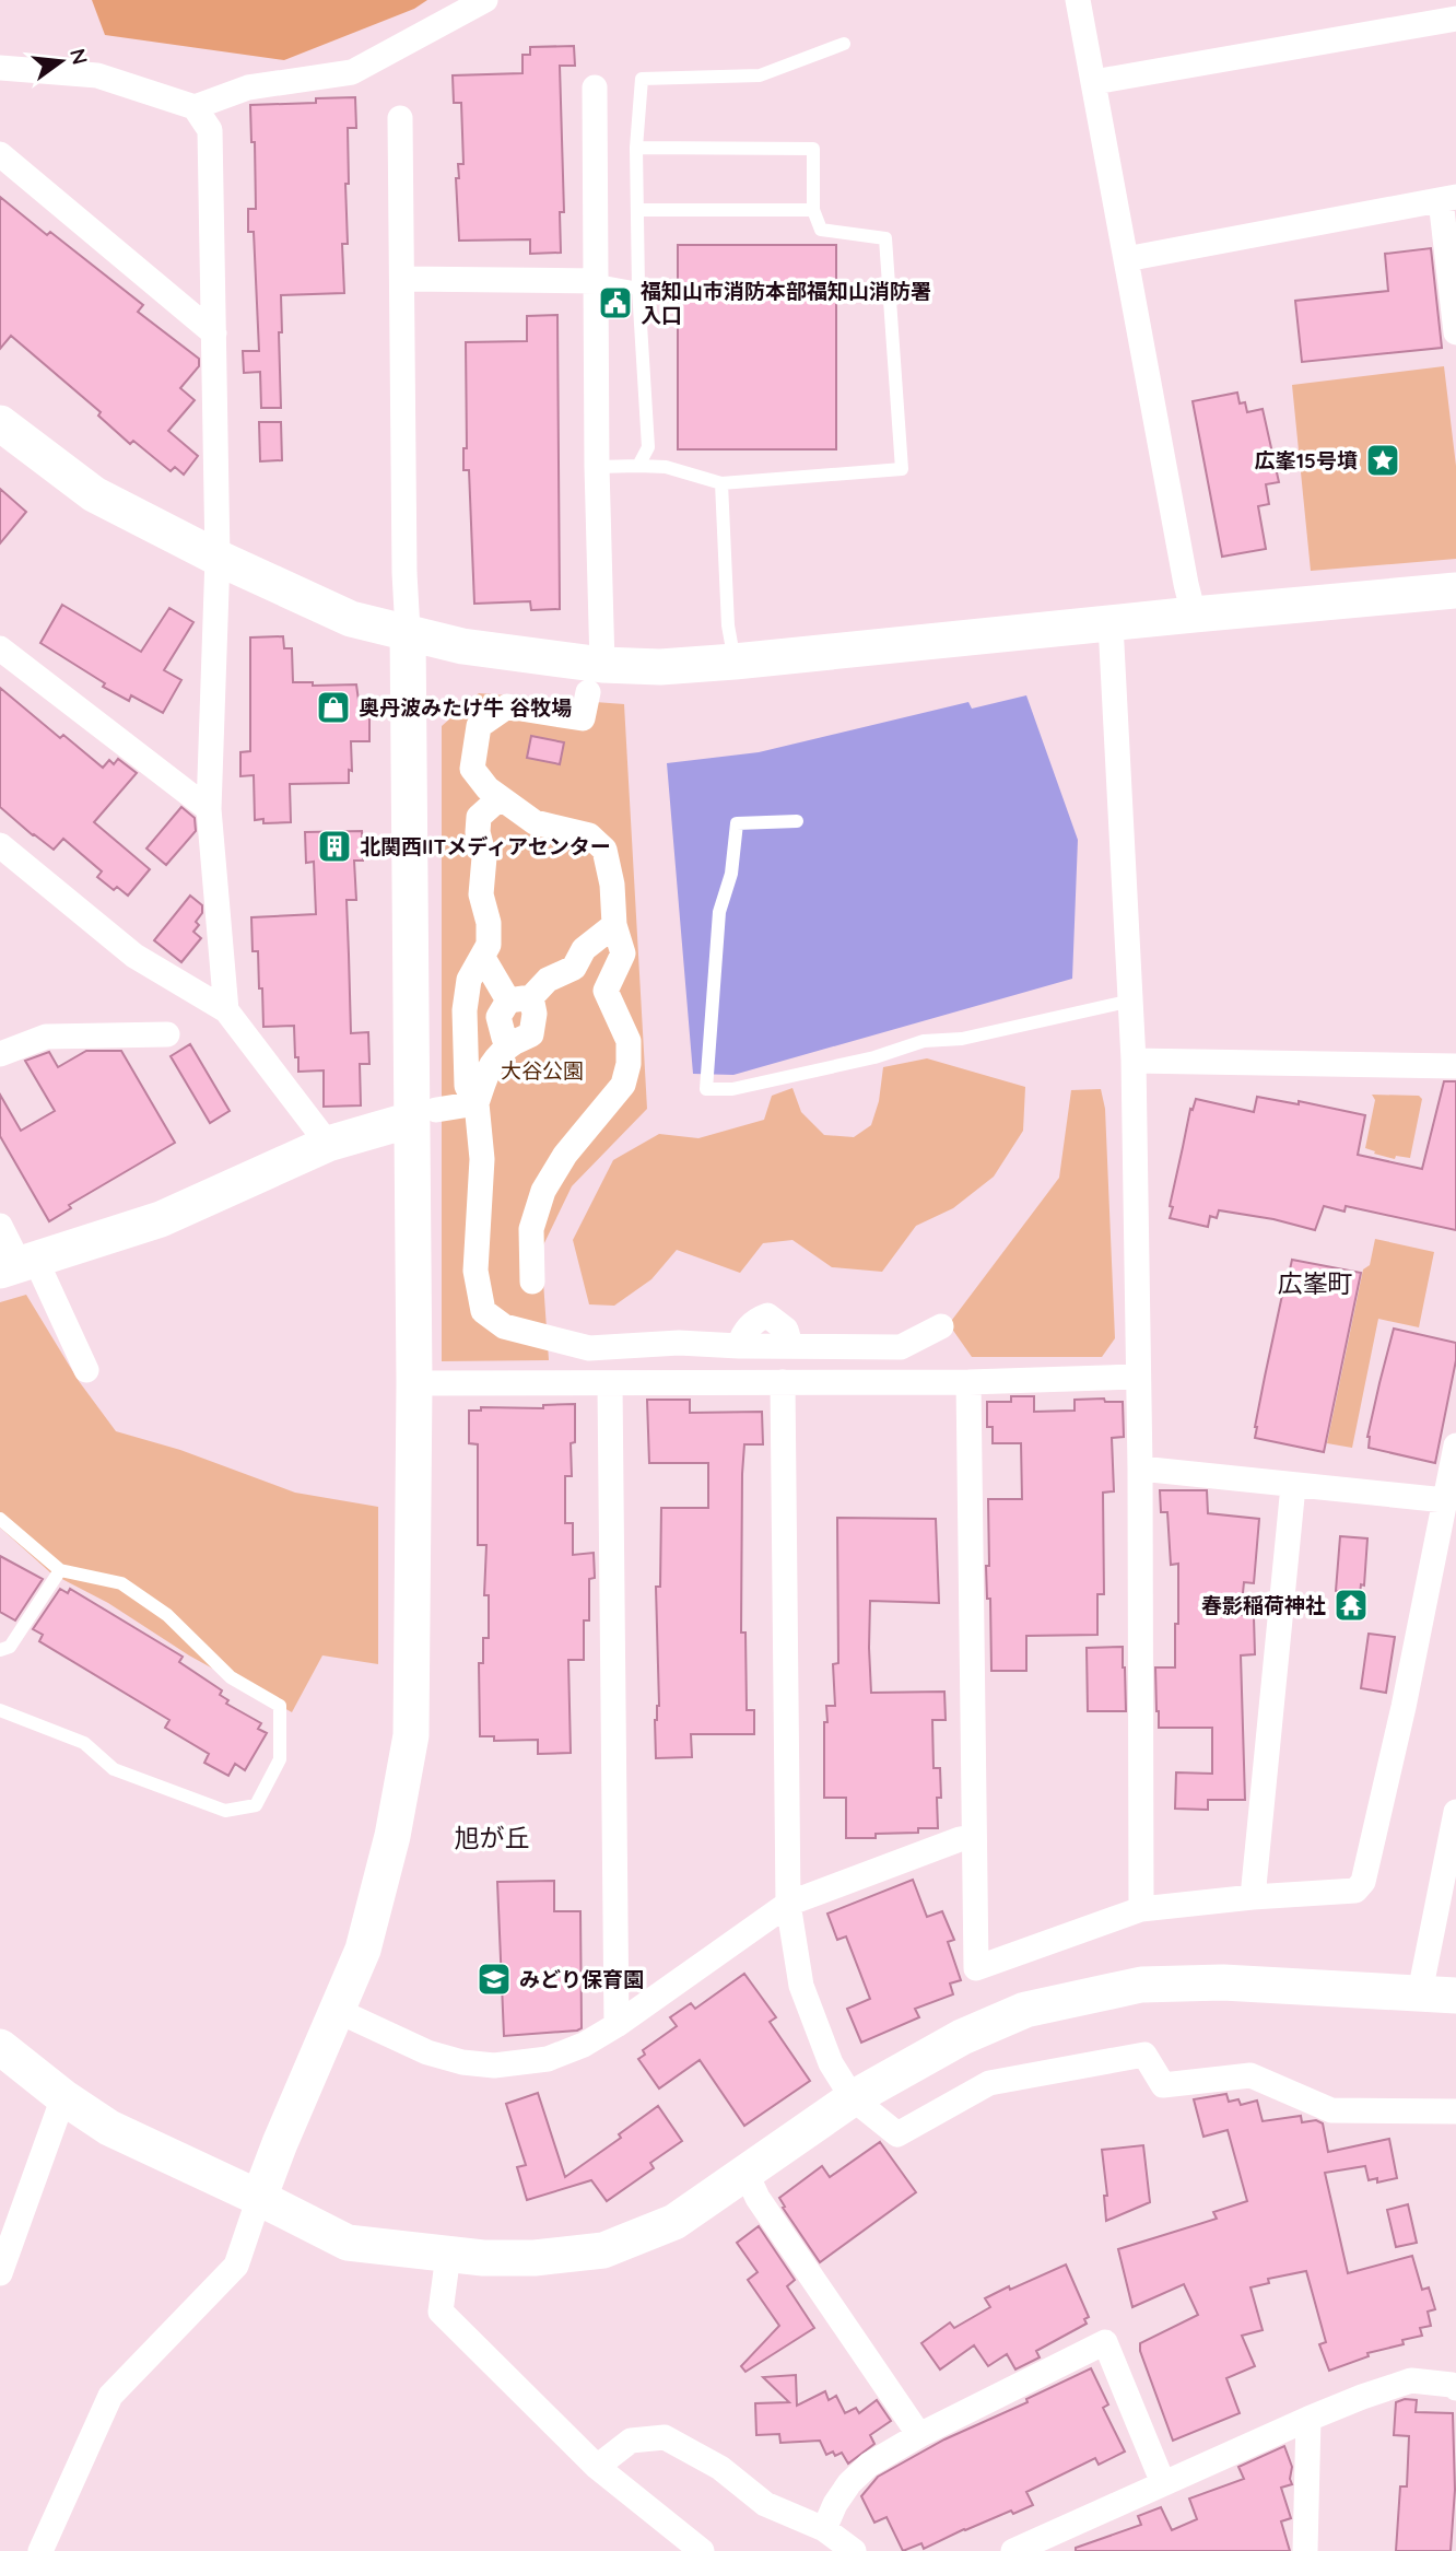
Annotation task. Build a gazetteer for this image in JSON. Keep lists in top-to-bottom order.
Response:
{
  "districts": ["広峯町", "旭が丘"],
  "parks": ["大谷公園"],
  "places": {
    "public building": ["福知山市消防本部福知山消防署 入口"],
    "place": ["広峯15号墳"],
    "shop": ["奥丹波みたけ牛 谷牧場"],
    "building": ["北関西IITメディアセンター"],
    "temple": ["春影稲荷神社"],
    "school or university": ["みどり保育園"]
  },
  "north": "right"
}
